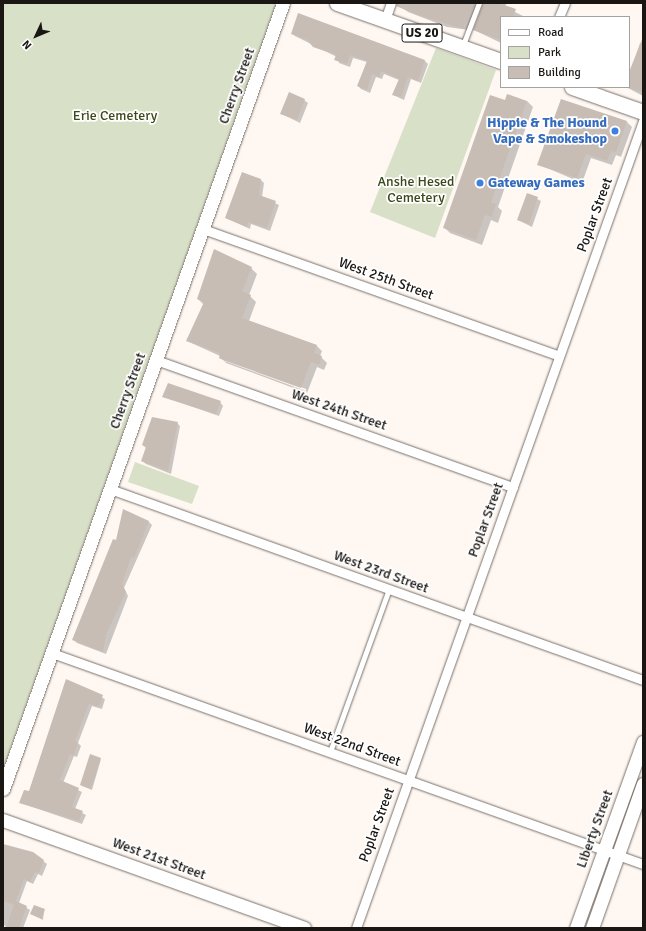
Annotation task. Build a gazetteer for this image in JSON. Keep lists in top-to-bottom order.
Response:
{
  "streets": {
    "main road": ["US 20"],
    "street": [
      "Cherry Street",
      "Poplar Street",
      "West 25th Street",
      "West 24th Street",
      "West 23rd Street",
      "West 22nd Street",
      "Liberty Street",
      "West 21st Street"
    ]
  },
  "crossings": [
    ["Cherry Street", "West 25th Street"],
    ["Cherry Street", "West 24th Street"],
    ["Cherry Street", "West 23rd Street"],
    ["Cherry Street", "West 22nd Street"],
    ["Poplar Street", "West 25th Street"],
    ["Poplar Street", "West 24th Street"],
    ["Poplar Street", "West 23rd Street"],
    ["Poplar Street", "West 22nd Street"],
    ["West 22nd Street", "Liberty Street"]
  ],
  "parks": ["Erie Cemetery", "Anshe Hesed Cemetery"],
  "places": ["Hippie & The Hound Vape & Smokeshop", "Gateway Games"],
  "legend": ["Road", "Park", "Building"],
  "north": "bottom left"
}
